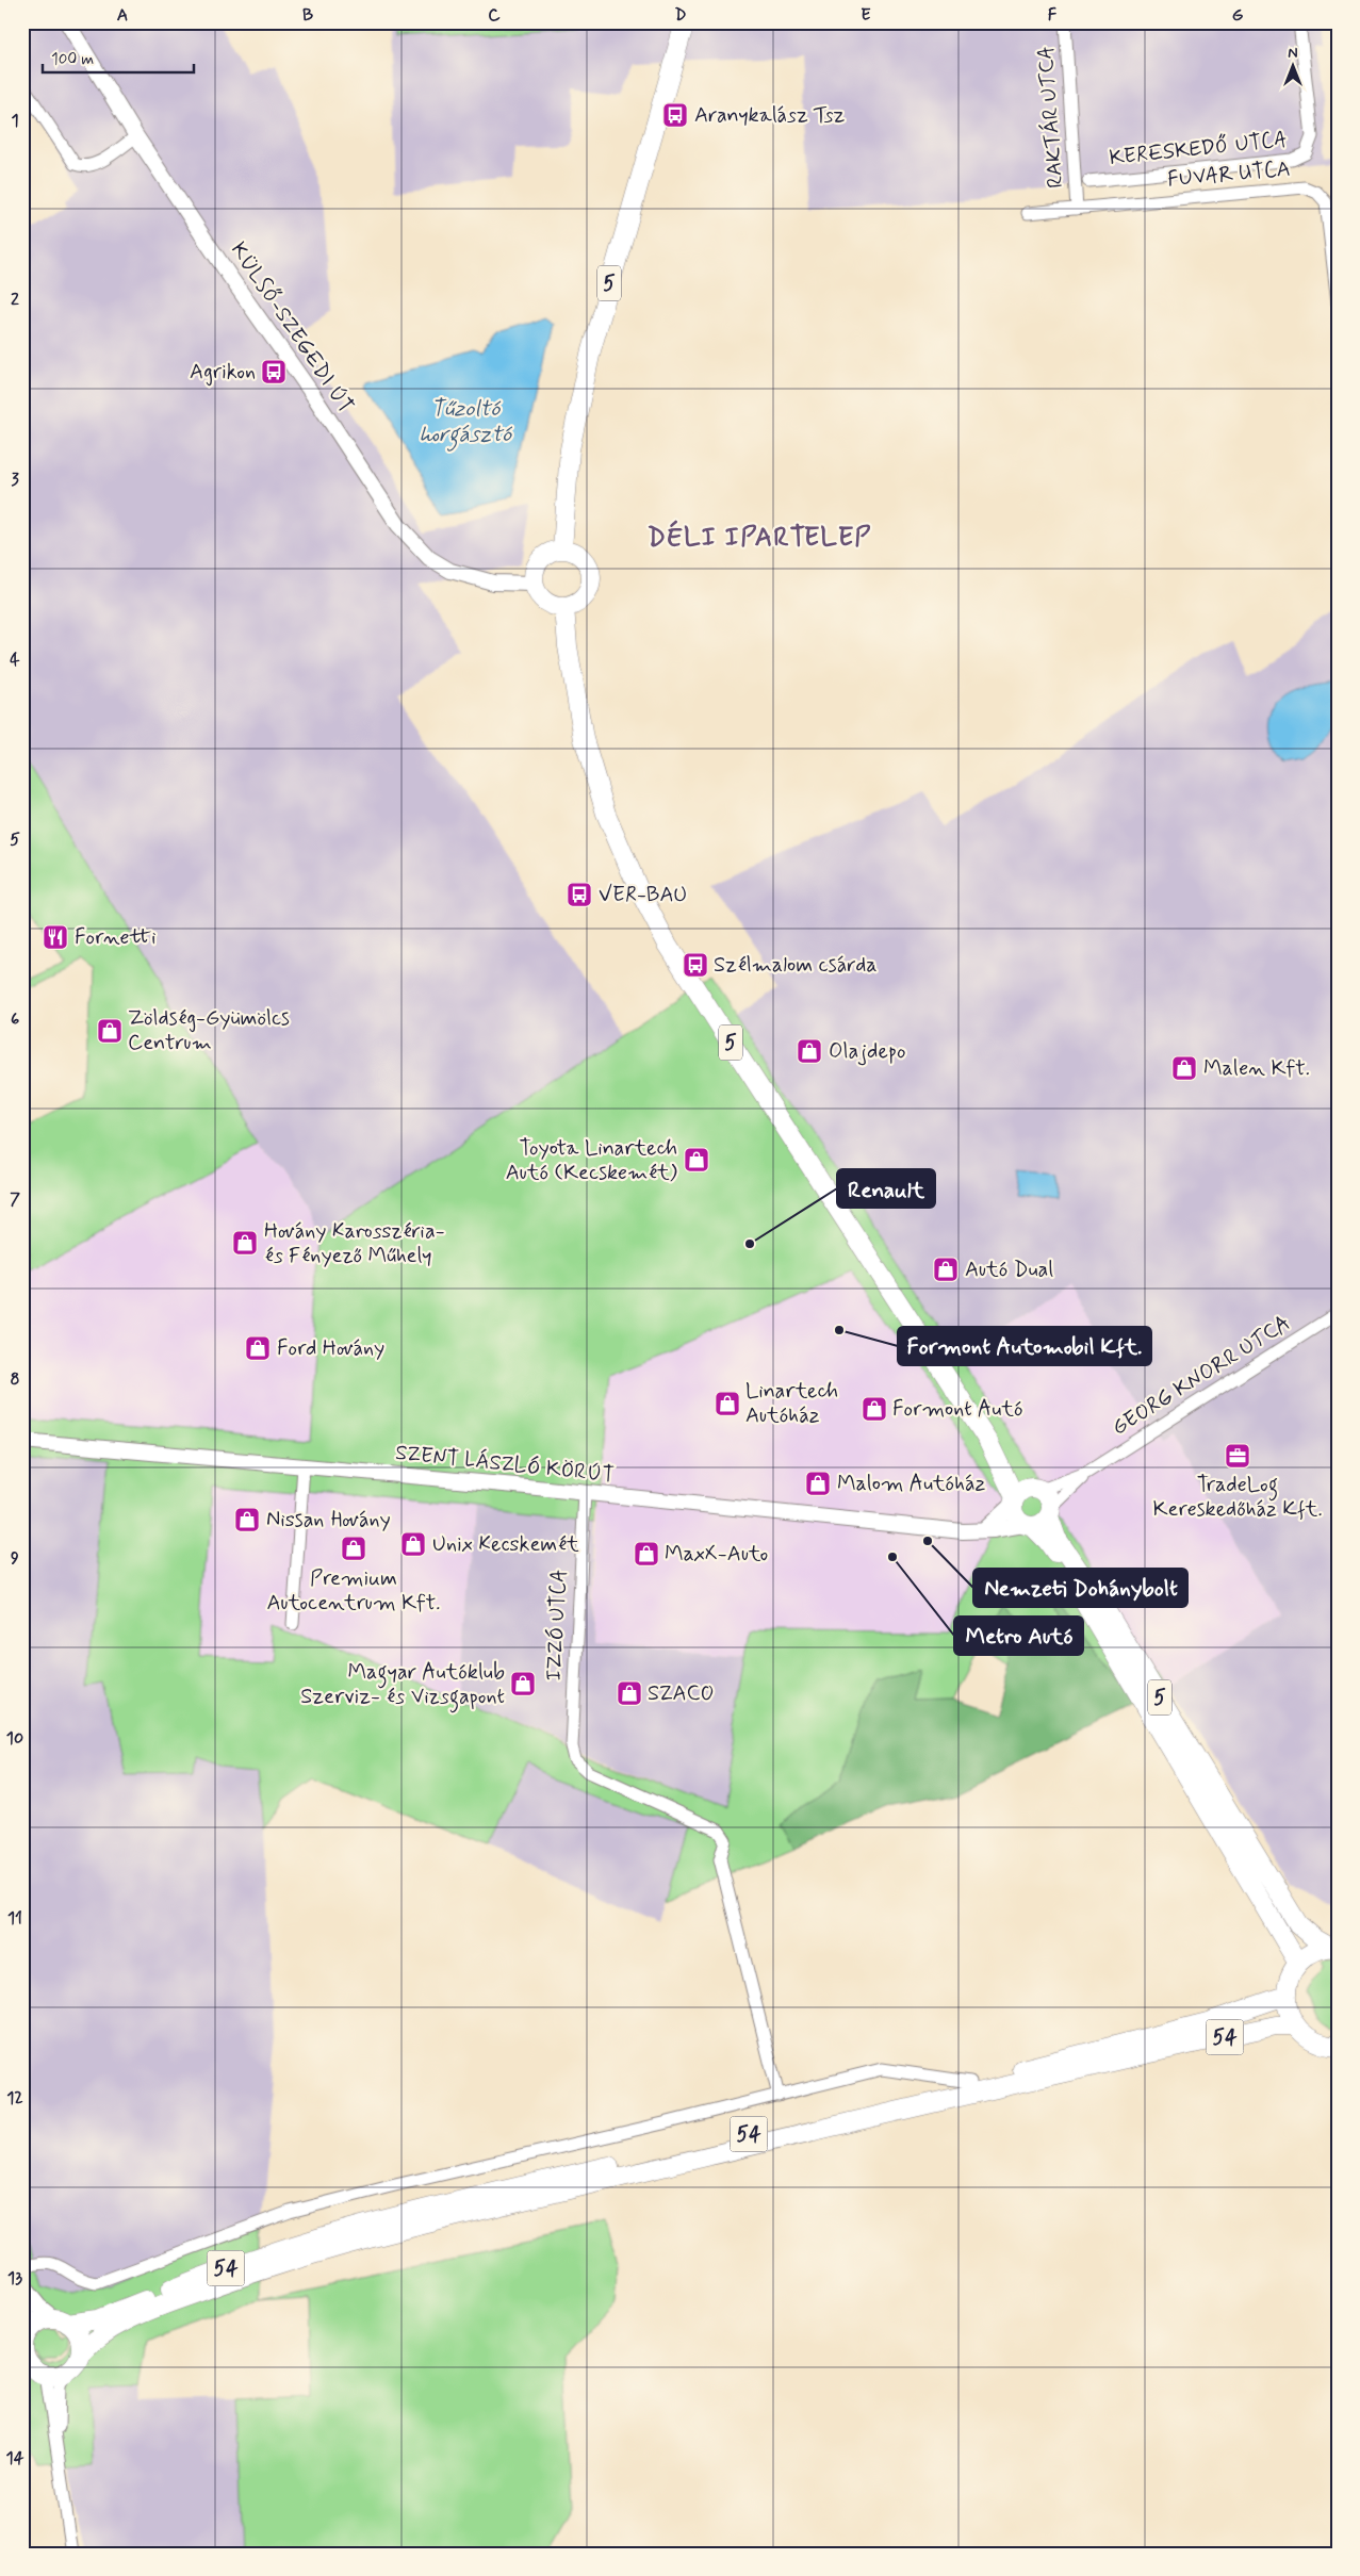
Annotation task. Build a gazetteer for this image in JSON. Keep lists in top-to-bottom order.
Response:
{
  "streets": {
    "main road": ["5", "54"],
    "street": [
      "RAKTÁR UTCA",
      "KERESKEDŐ UTCA",
      "FUVAR UTCA",
      "KÜLSŐ-SZEGEDI ÚT",
      "GEORG KNORR UTCA",
      "SZENT LÁSZLÓ KÖRÚT",
      "IZZÓ UTCA"
    ]
  },
  "crossings": [
    ["RAKTÁR UTCA", "FUVAR UTCA"],
    ["5", "KÜLSŐ-SZEGEDI ÚT"],
    ["5", "GEORG KNORR UTCA"],
    ["5", "SZENT LÁSZLÓ KÖRÚT"],
    ["GEORG KNORR UTCA", "SZENT LÁSZLÓ KÖRÚT"],
    ["SZENT LÁSZLÓ KÖRÚT", "IZZÓ UTCA"]
  ],
  "districts": ["DÉLI IPARTELEP"],
  "water": ["Tűzoltó horgásztó"],
  "places": {
    "bus stop": [
      "Aranykalász Tsz",
      "Agrikon",
      "VER-BAU",
      "Szélmalom csárda"
    ],
    "restaurant": ["Fornetti"],
    "shop": [
      "Zöldség-Gyümölcs Centrum",
      "Olajdepo",
      "Malen Kft.",
      "Toyota Linartech Autó (Kecskemét)",
      "Hovány Karosszéria- és Fényező Műhely",
      "Autó Dual",
      "Ford Hovány",
      "Linartech Autóház",
      "Formont Autó",
      "Malom Autóház",
      "Nissan Hovány",
      "Unix Kecskemét",
      "Premium Autocentrum Kft.",
      "MaxX-Auto",
      "Magyar Autóklub Szerviz- és Vizsgapont",
      "SZACO"
    ],
    "other": [
      "Renault",
      "Formont Automobil Kft.",
      "Nemzeti Dohánybolt",
      "Metro Autó"
    ],
    "office": ["TradeLog Kereskedőház Kft."]
  },
  "scale_bar": "100 m",
  "north": "top",
  "grid": {
    "columns": [
      "A",
      "B",
      "C",
      "D",
      "E",
      "F",
      "G"
    ],
    "rows": [
      "1",
      "2",
      "3",
      "4",
      "5",
      "6",
      "7",
      "8",
      "9",
      "10",
      "11",
      "12",
      "13",
      "14"
    ]
  }
}
